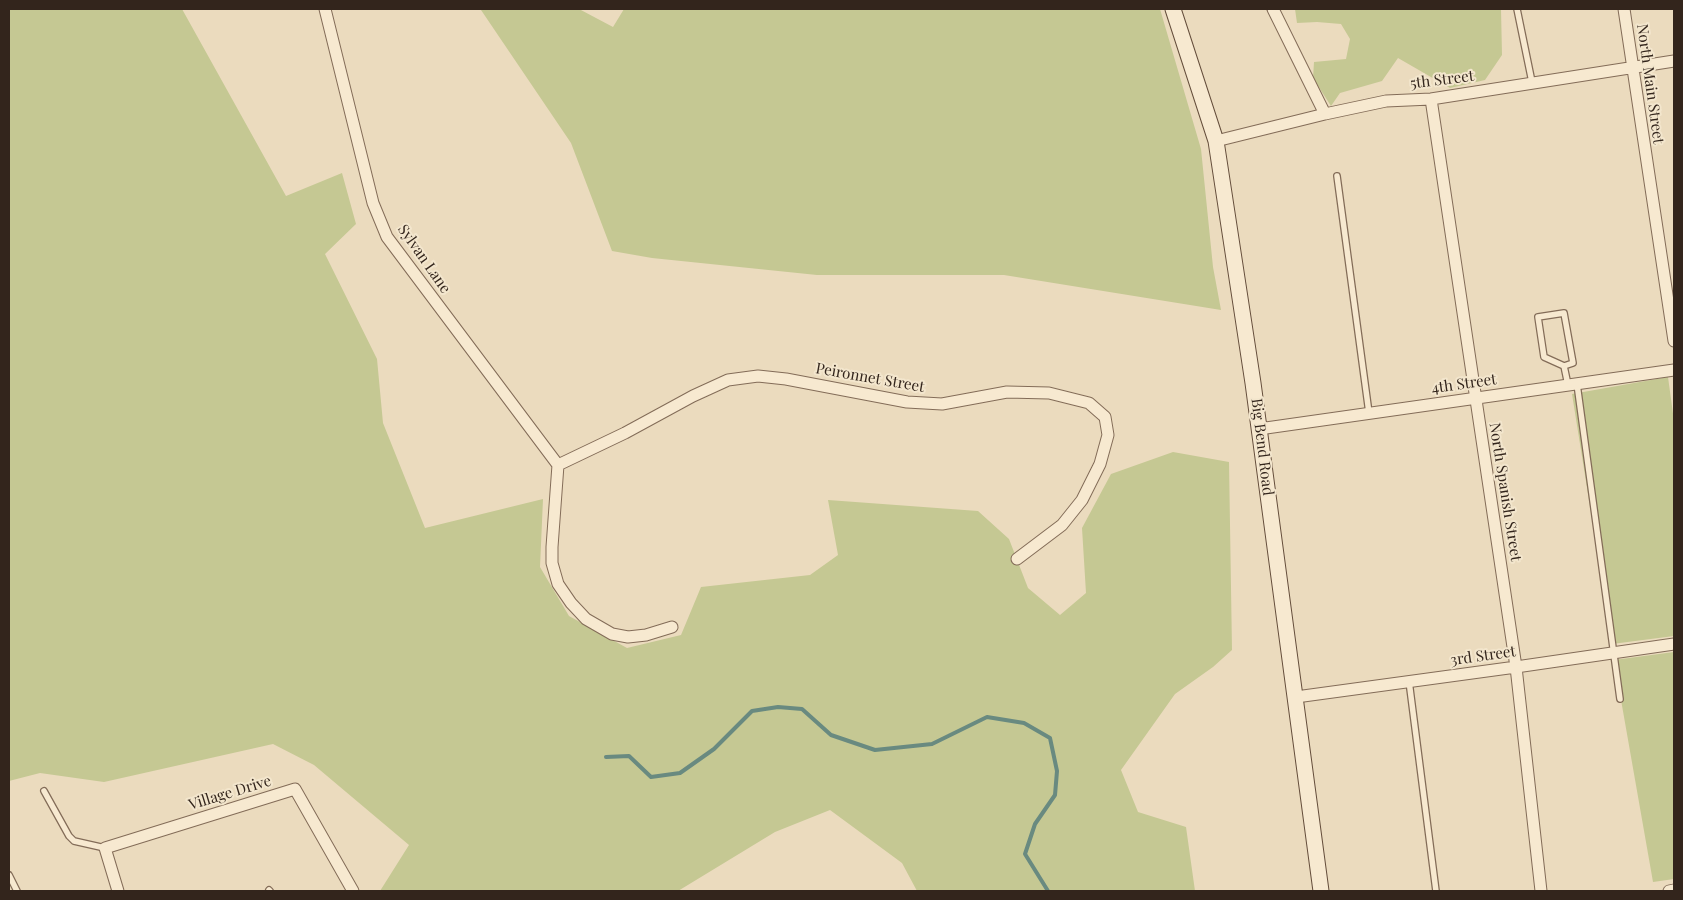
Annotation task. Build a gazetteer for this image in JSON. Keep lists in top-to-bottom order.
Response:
{
  "streets": {
    "main road": ["Big Bend Road"],
    "street": [
      "5th Street",
      "North Main Street",
      "Sylvan Lane",
      "Peironnet Street",
      "4th Street",
      "North Spanish Street",
      "3rd Street",
      "Village Drive"
    ]
  },
  "crossings": [
    ["5th Street", "North Main Street"],
    ["5th Street", "Big Bend Road"],
    ["5th Street", "North Spanish Street"],
    ["Sylvan Lane", "Peironnet Street"],
    ["4th Street", "Big Bend Road"],
    ["4th Street", "North Spanish Street"],
    ["Big Bend Road", "3rd Street"],
    ["North Spanish Street", "3rd Street"]
  ]
}
